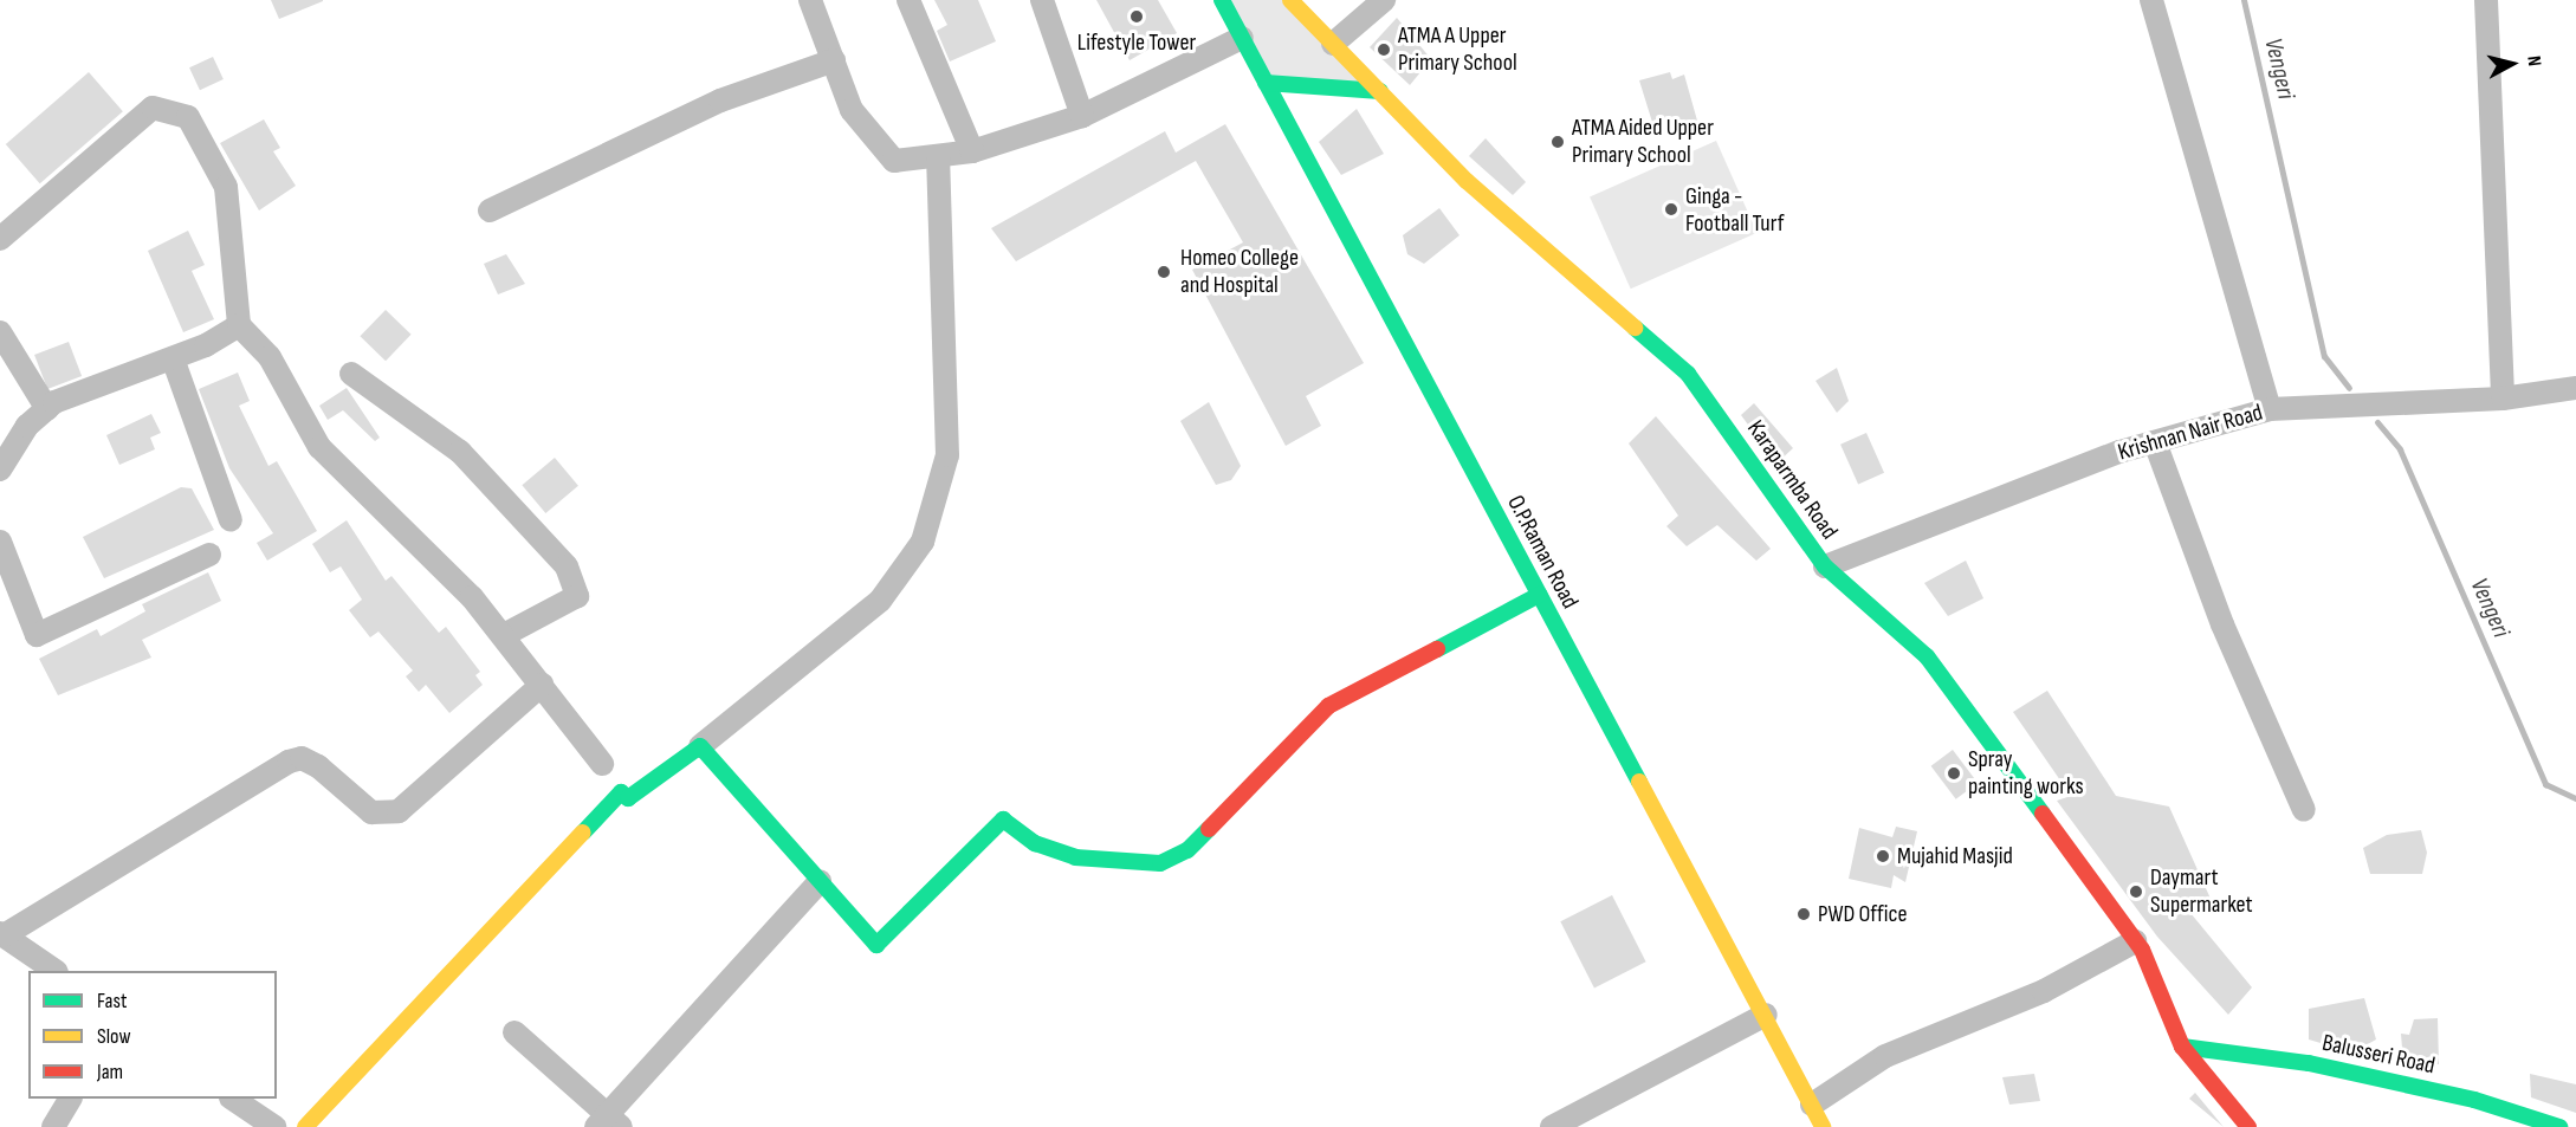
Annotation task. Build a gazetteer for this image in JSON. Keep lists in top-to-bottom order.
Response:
{
  "streets": {
    "street": [
      "Krishnan Nair Road",
      "Karaparmba Road",
      "O.P.Raman Road",
      "Balusseri Road"
    ]
  },
  "crossings": [
    ["Krishnan Nair Road", "Karaparmba Road"],
    ["Karaparmba Road", "Balusseri Road"]
  ],
  "water": ["Vengeri"],
  "places": [
    "Lifestyle Tower",
    "ATMA A Upper Primary School",
    "ATMA Aided Upper Primary School",
    "Ginga - Football Turf",
    "Homeo College and Hospital",
    "Spray painting works",
    "Mujahid Masjid",
    "Daymart Supermarket",
    "PWD Office"
  ],
  "legend": ["Fast", "Slow", "Jam"],
  "north": "right"
}
